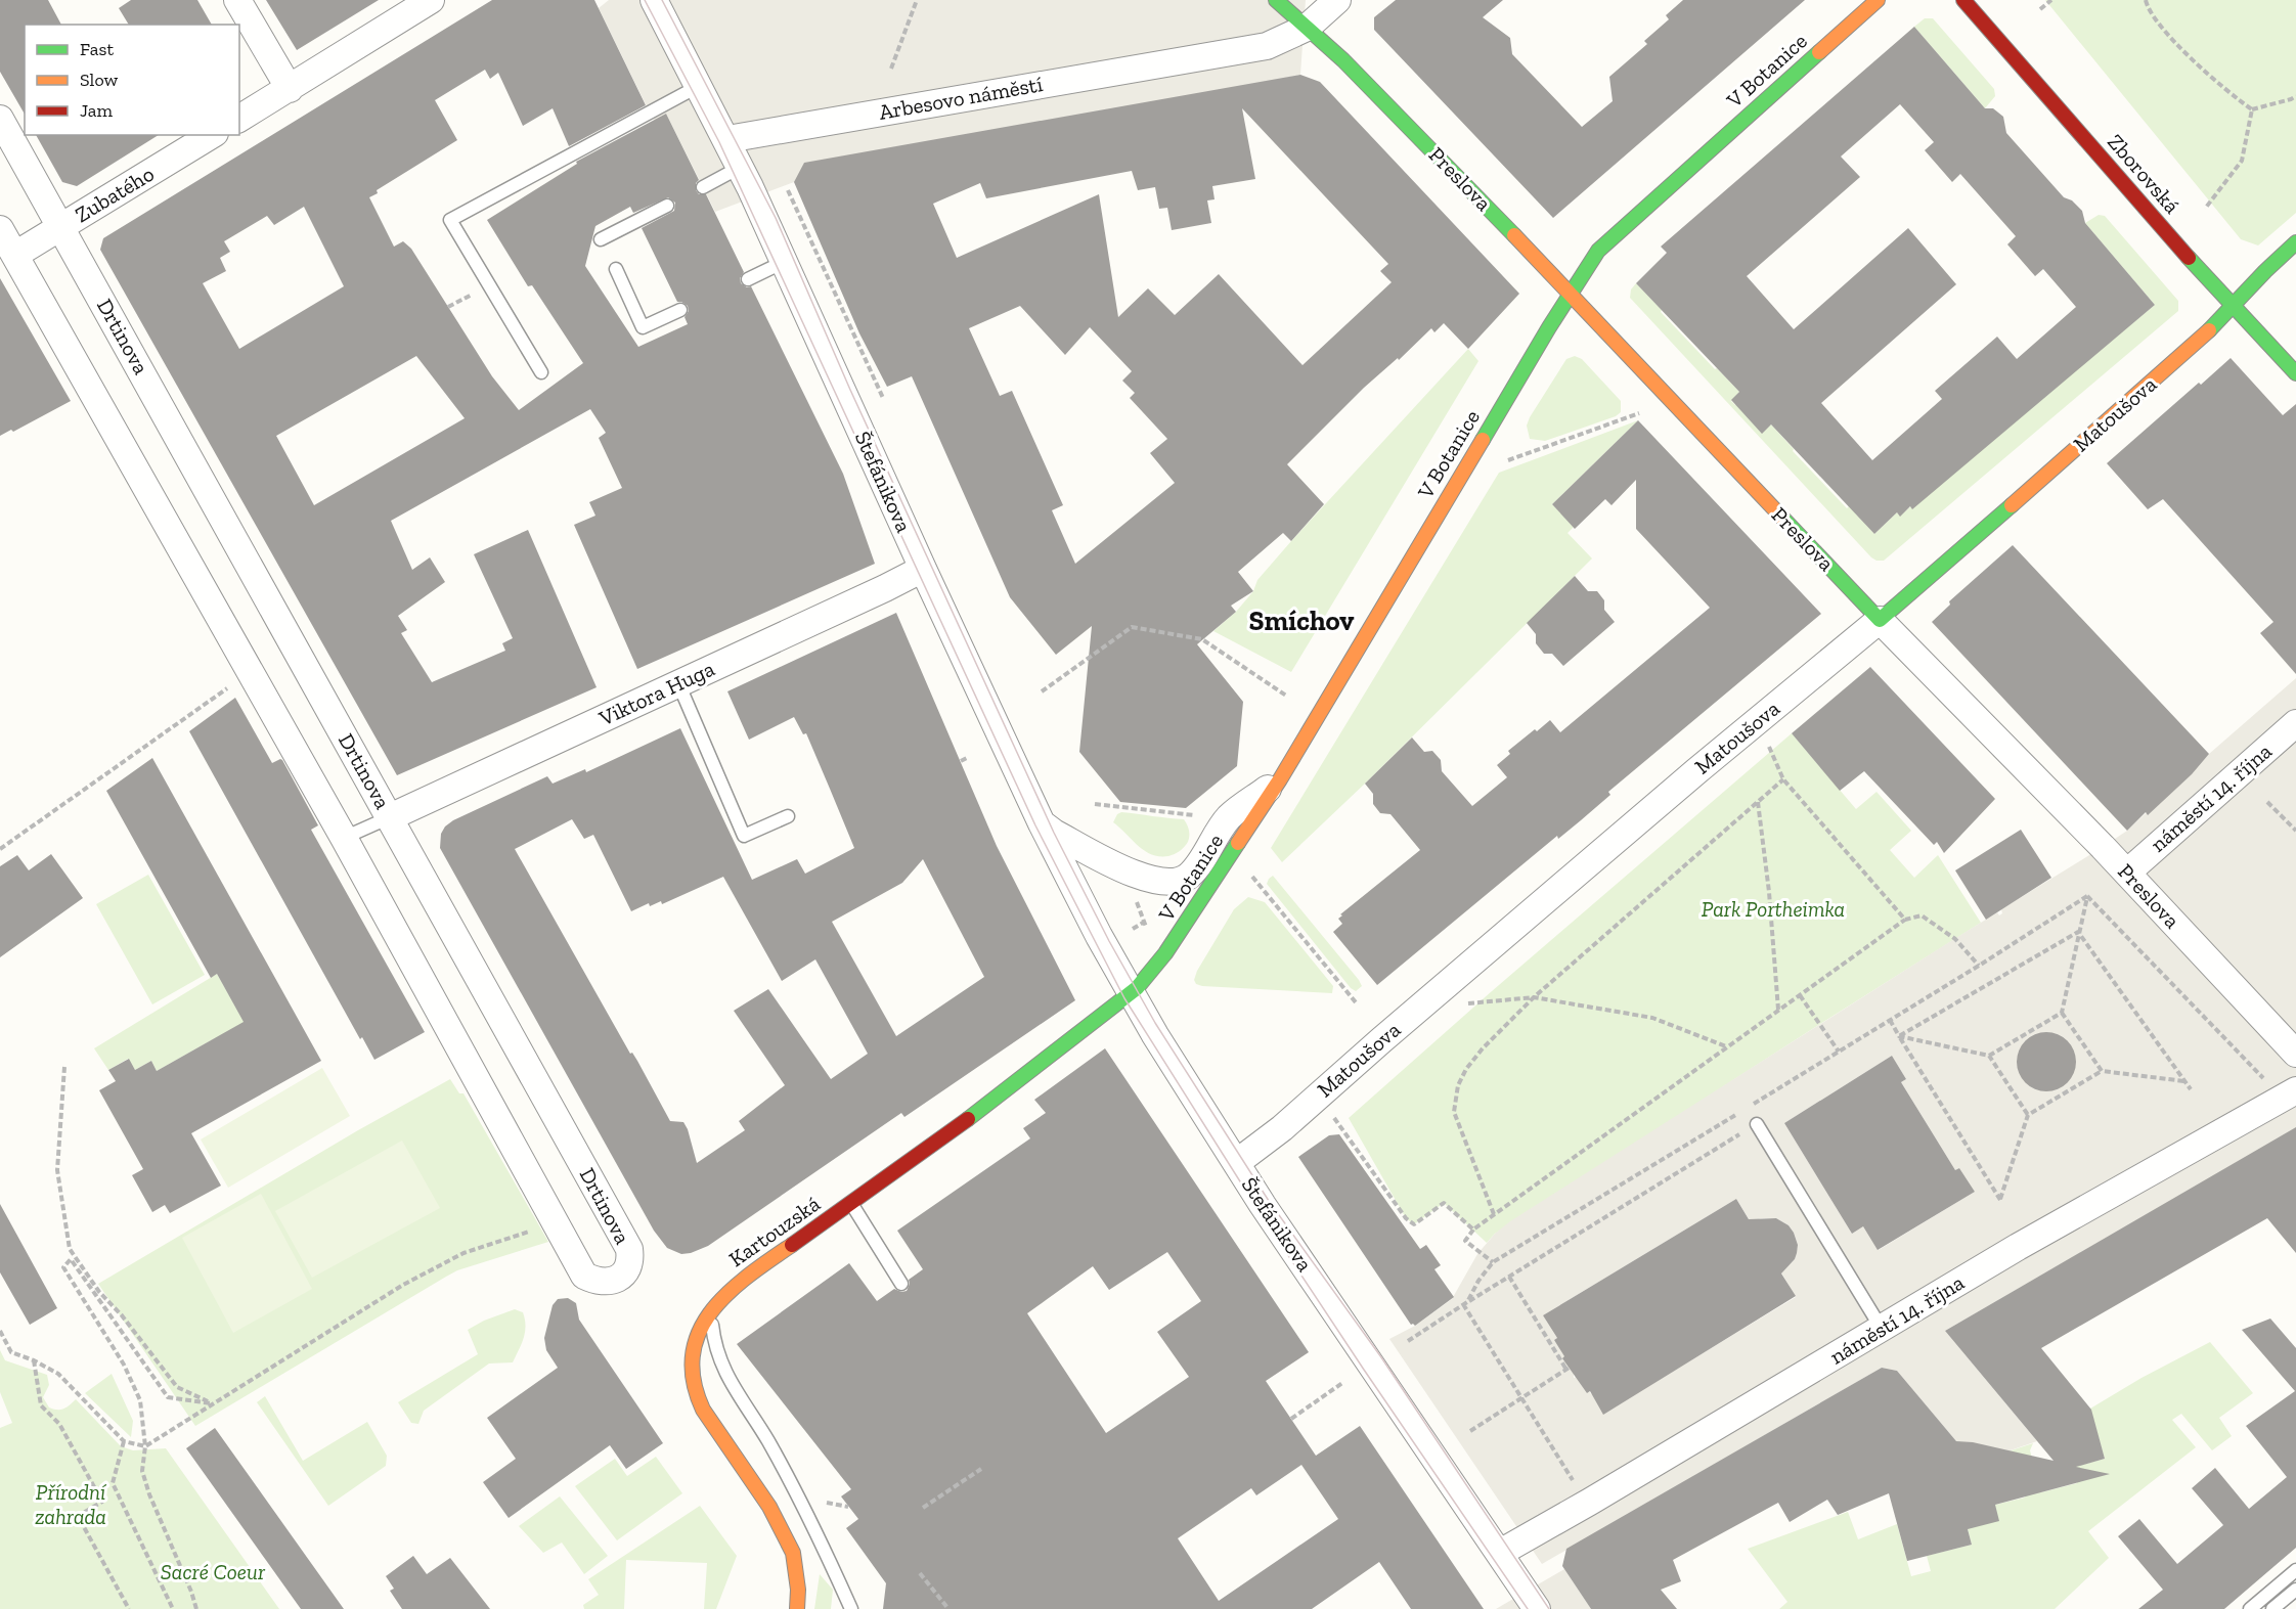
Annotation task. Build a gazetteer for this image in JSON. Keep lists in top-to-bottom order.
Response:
{
  "streets": {
    "main road": [
      "V Botanice",
      "Zborovská",
      "Preslova",
      "Matoušova",
      "Kartouzská"
    ],
    "street": [
      "Arbesovo náměstí",
      "Zubatého",
      "Drtinova",
      "Štefánikova",
      "Viktora Huga",
      "náměstí 14. října"
    ]
  },
  "crossings": [
    ["V Botanice", "Preslova"],
    ["V Botanice", "Štefánikova"],
    ["V Botanice", "Kartouzská"],
    ["Arbesovo náměstí", "Preslova"],
    ["Arbesovo náměstí", "Štefánikova"],
    ["Zborovská", "Matoušova"],
    ["Preslova", "Matoušova"],
    ["Preslova", "náměstí 14. října"],
    ["Zubatého", "Drtinova"],
    ["Drtinova", "Viktora Huga"],
    ["Matoušova", "Štefánikova"],
    ["Štefánikova", "Viktora Huga"],
    ["Štefánikova", "náměstí 14. října"],
    ["Štefánikova", "Kartouzská"]
  ],
  "districts": ["Smíchov"],
  "parks": ["Park Portheimka", "Přírodní zahrada", "Sacré Coeur"],
  "legend": ["Fast", "Slow", "Jam"]
}
